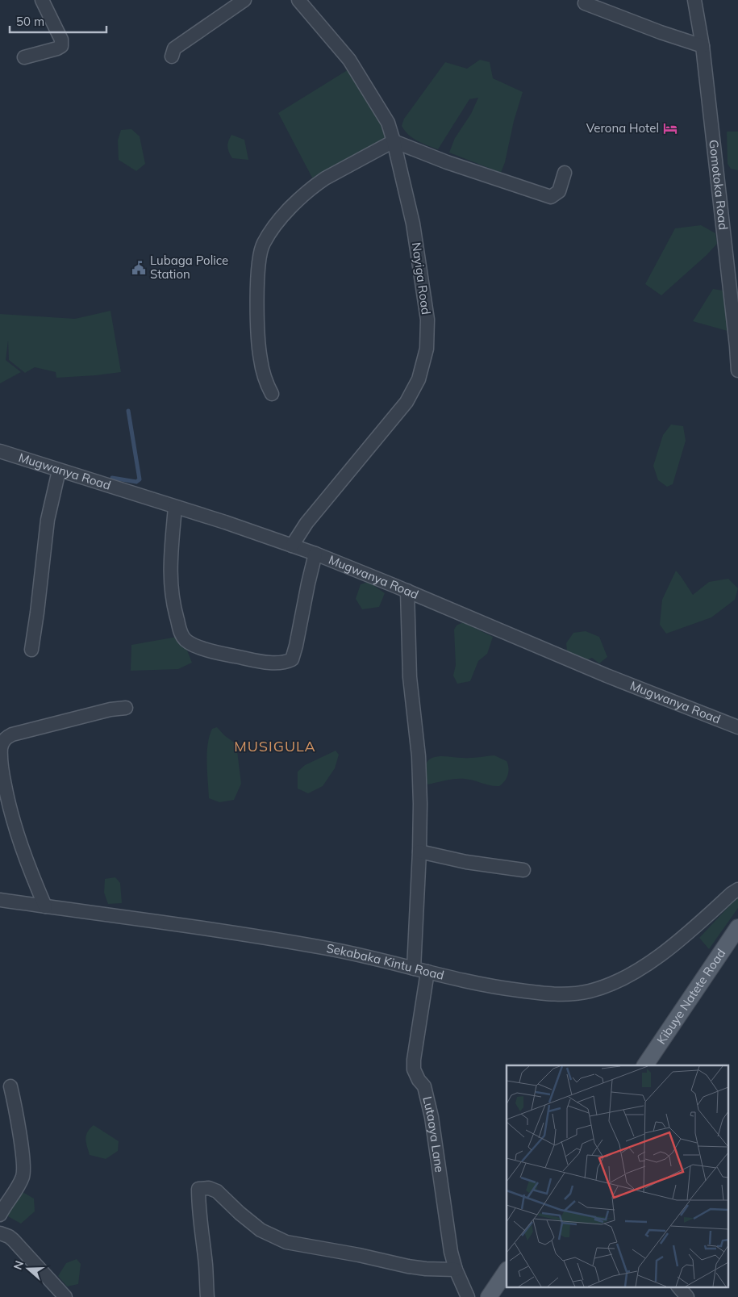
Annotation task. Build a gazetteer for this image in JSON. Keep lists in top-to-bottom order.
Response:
{
  "streets": {
    "main road": ["Kibuye Natete Road"],
    "street": [
      "Gomotoka Road",
      "Nayiga Road",
      "Mugwanya Road",
      "Sekabaka Kintu Road",
      "Lutaaya Lane"
    ]
  },
  "crossings": [
    ["Nayiga Road", "Mugwanya Road"],
    ["Sekabaka Kintu Road", "Lutaaya Lane"]
  ],
  "districts": ["MUSIGULA"],
  "places": {
    "hotel": ["Verona Hotel"],
    "public building": ["Lubaga Police Station"]
  },
  "scale_bar": "50 m",
  "north": "left"
}
